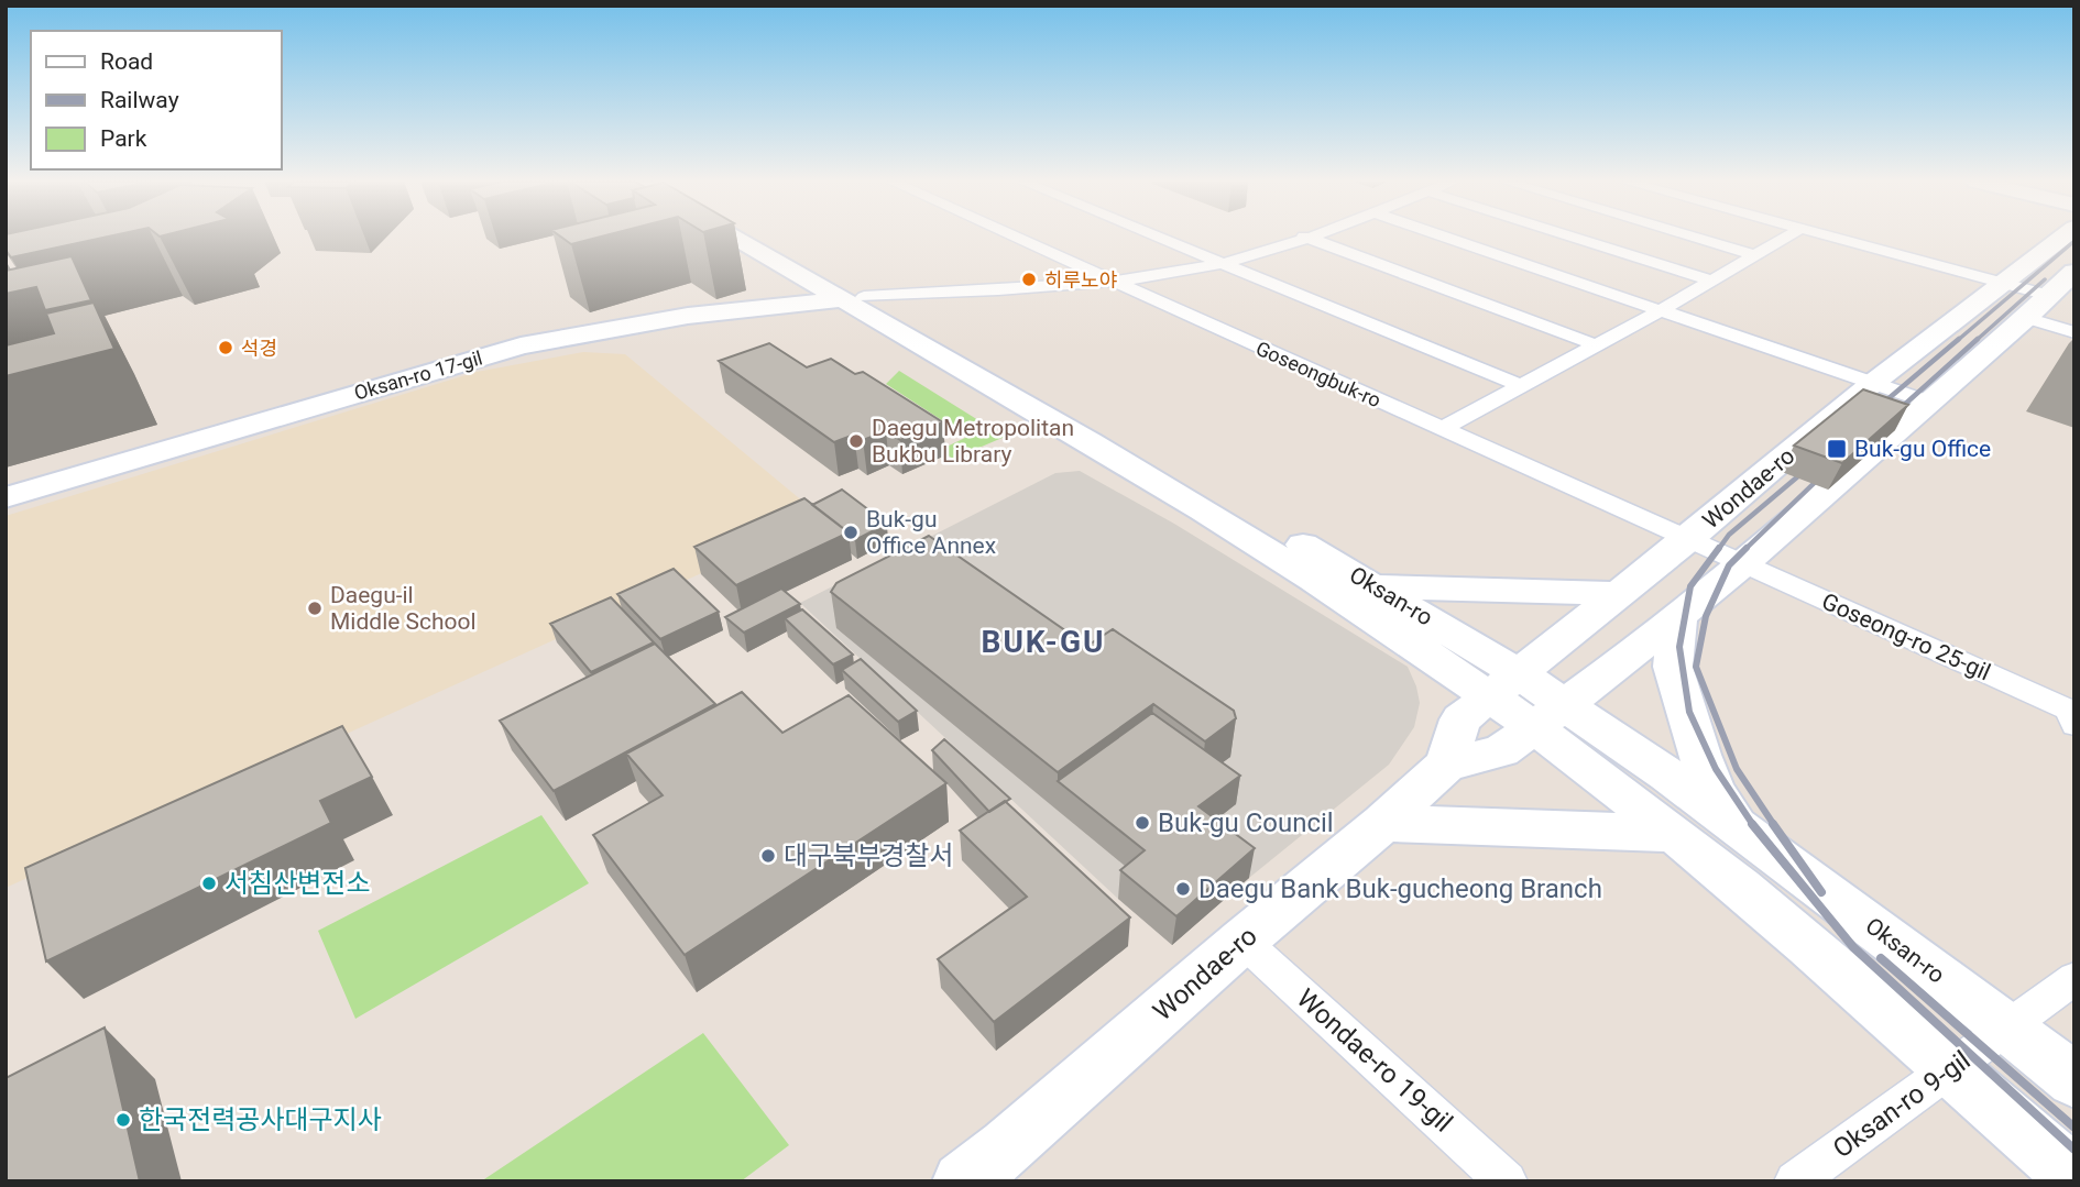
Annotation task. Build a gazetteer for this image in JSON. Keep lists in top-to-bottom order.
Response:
{
  "streets": {
    "main road": ["Oksan-ro 17-gil", "Wondae-ro", "Oksan-ro"],
    "street": [
      "Goseongbuk-ro",
      "Goseong-ro 25-gil",
      "Wondae-ro 19-gil",
      "Oksan-ro 9-gil"
    ]
  },
  "crossings": [
    ["Goseongbuk-ro", "Oksan-ro 17-gil"],
    ["Goseongbuk-ro", "Wondae-ro"],
    ["Goseongbuk-ro", "Oksan-ro"],
    ["Goseongbuk-ro", "Goseong-ro 25-gil"],
    ["Oksan-ro 17-gil", "Oksan-ro"],
    ["Wondae-ro", "Oksan-ro"],
    ["Wondae-ro", "Goseong-ro 25-gil"],
    ["Wondae-ro", "Wondae-ro 19-gil"],
    ["Oksan-ro", "Oksan-ro 9-gil"]
  ],
  "districts": ["BUK-GU"],
  "places": {
    "other": [
      "히루노야",
      "석경",
      "Daegu Metropolitan Bukbu Library",
      "Buk-gu Office Annex",
      "Daegu-il Middle School",
      "Buk-gu Council",
      "대구북부경찰서",
      "서침산변전소",
      "Daegu Bank Buk-gucheong Branch",
      "한국전력공사대구지사"
    ],
    "transit": ["Buk-gu Office"]
  },
  "legend": ["Road", "Railway", "Park"]
}
